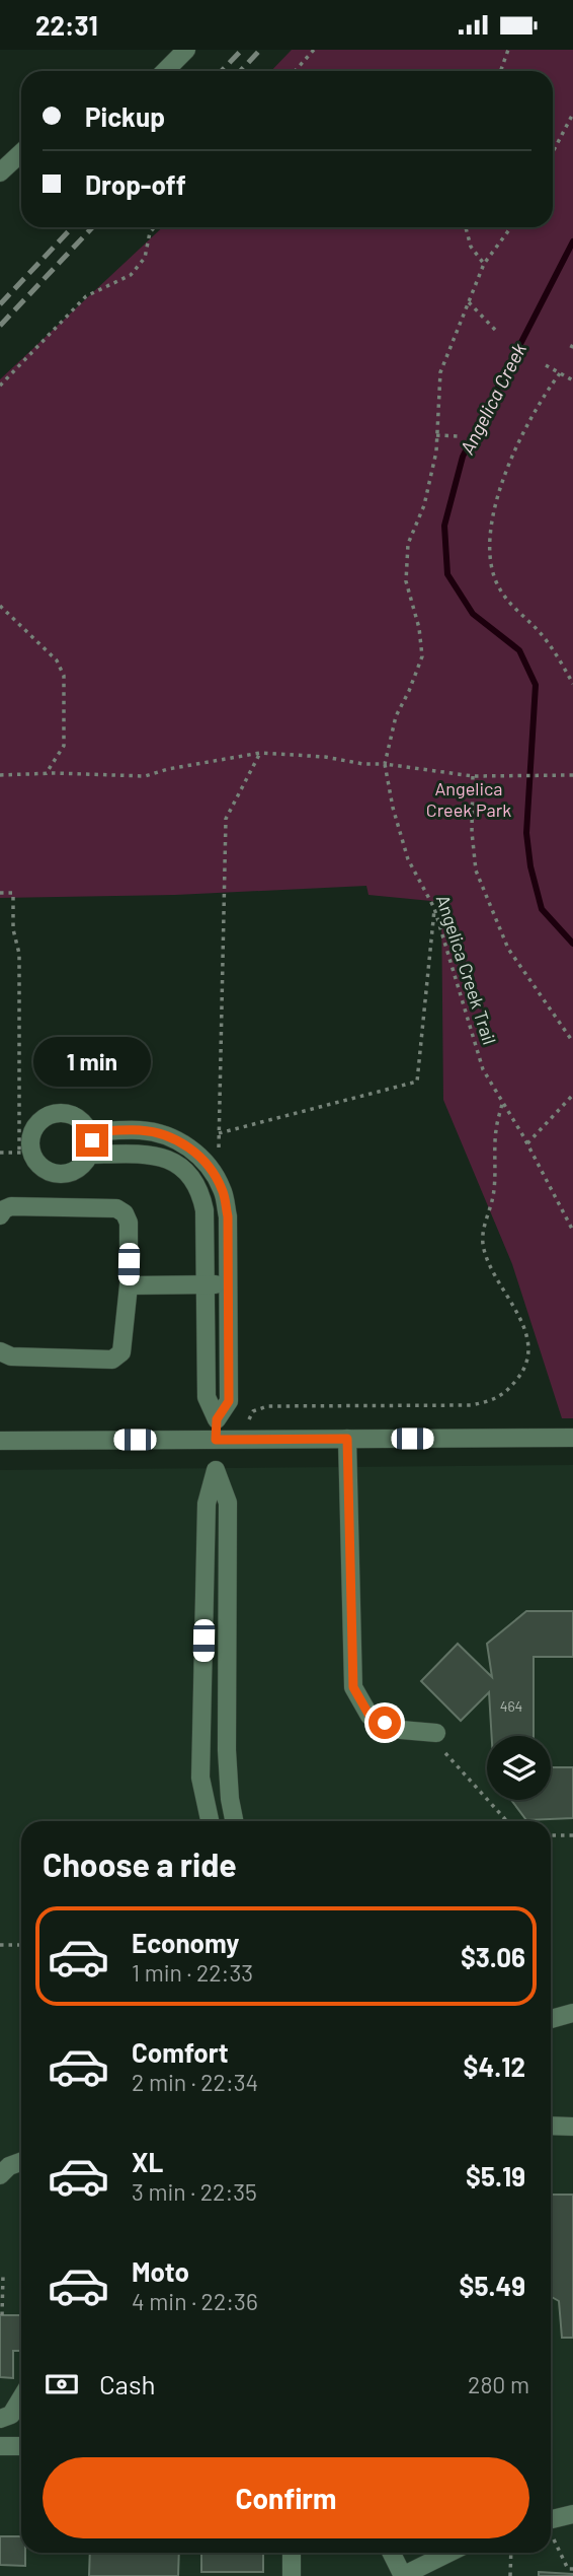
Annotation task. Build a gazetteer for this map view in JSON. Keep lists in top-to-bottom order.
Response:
{
  "streets": {
    "path": ["Angelica Creek Trail"]
  },
  "water": ["Angelica Creek"],
  "parks": ["Angelica Creek Park"],
  "house_numbers": ["464"],
  "page": {
    "status": "22:31",
    "banner": ["Pickup", "Drop-off"],
    "bubble": "1 min",
    "heading": "Choose a ride",
    "list": [
      {
        "name": "Economy",
        "note": "1 min · 22:33",
        "value": "$3.06"
      },
      {
        "name": "Comfort",
        "note": "2 min · 22:34",
        "value": "$4.12"
      },
      {
        "name": "XL",
        "note": "3 min · 22:35",
        "value": "$5.19"
      },
      {
        "name": "Moto",
        "note": "4 min · 22:36",
        "value": "$5.49"
      }
    ],
    "pay": ["Cash", "280 m"],
    "buttons": "Confirm"
  }
}
